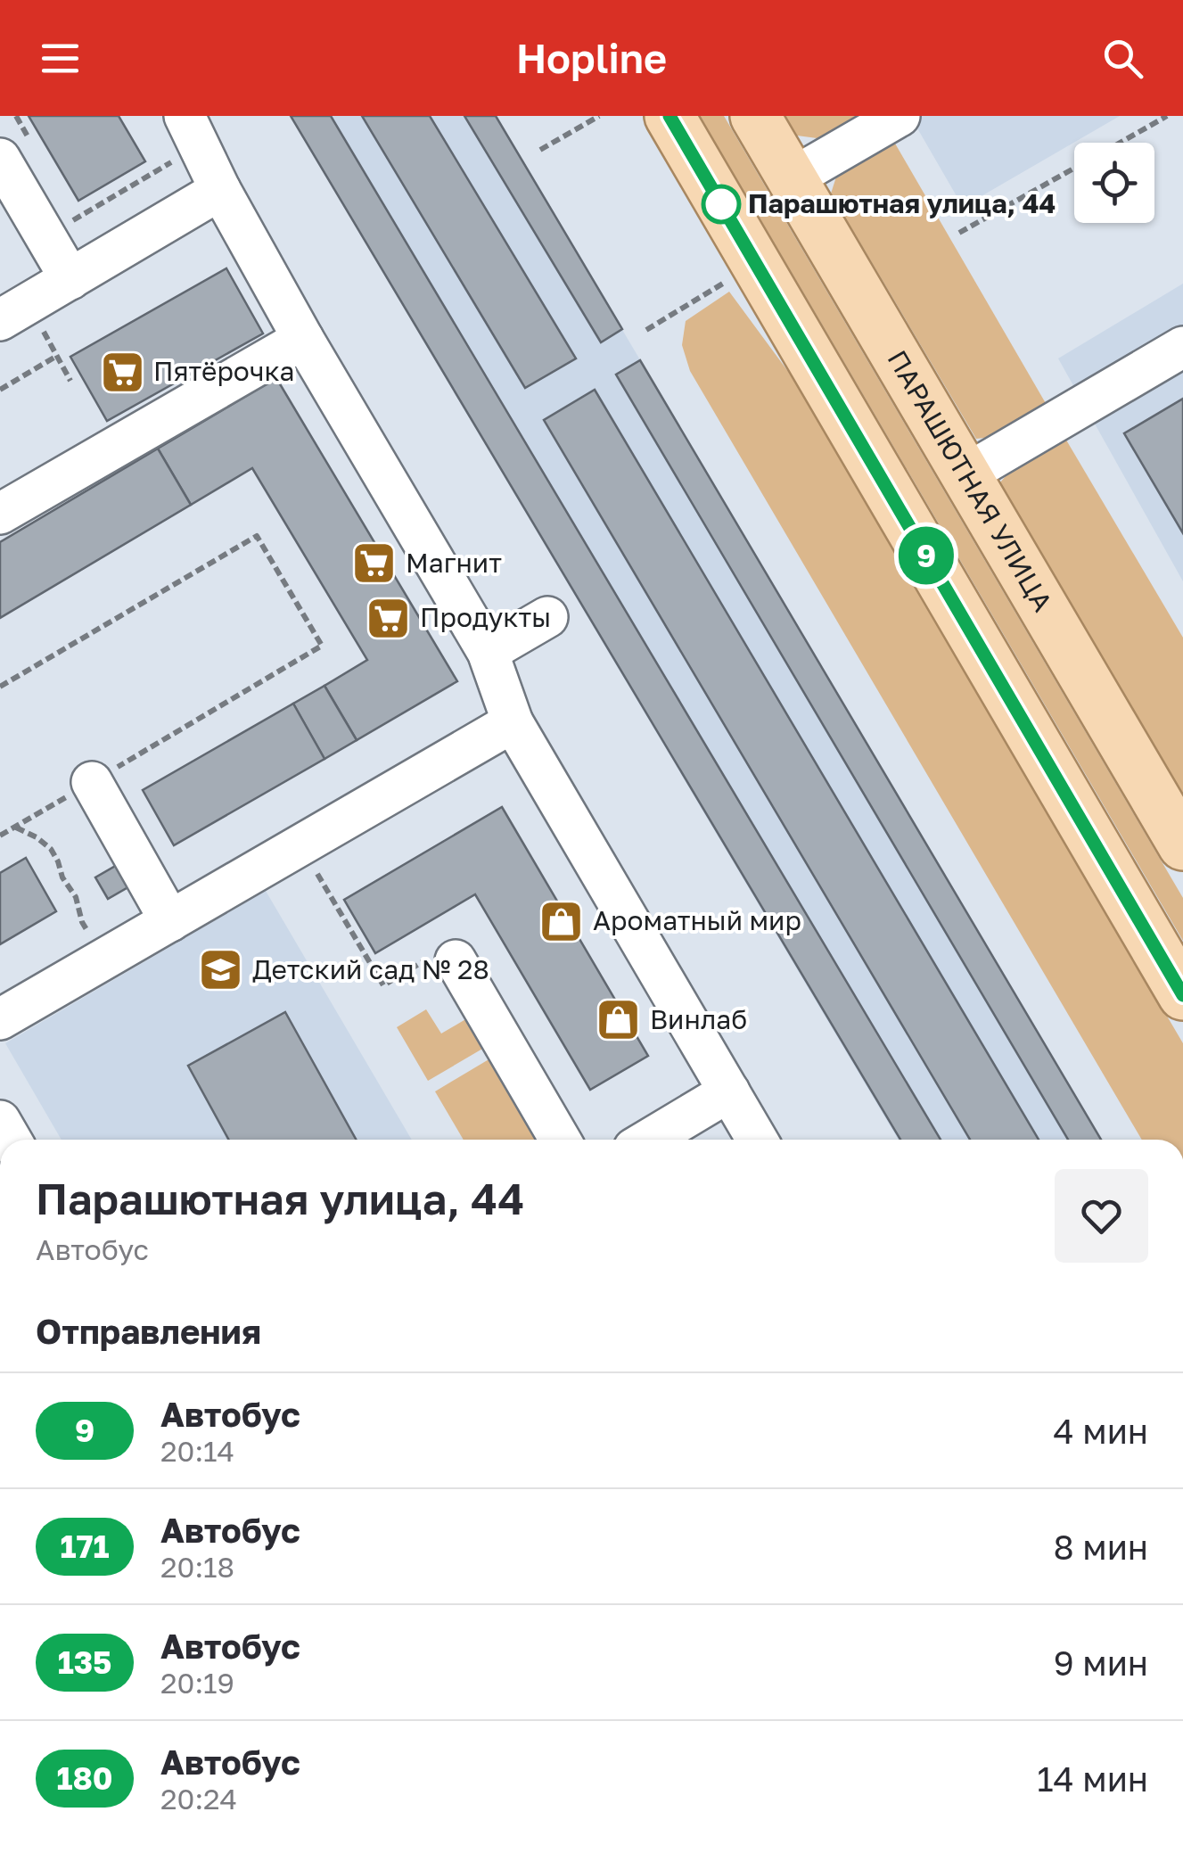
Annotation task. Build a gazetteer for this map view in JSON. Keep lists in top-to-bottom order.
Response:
{
  "streets": {
    "main road": ["ПАРАШЮТНАЯ УЛИЦА"]
  },
  "places": {
    "other": ["Парашютная улица, 44"],
    "supermarket": ["Пятёрочка", "Магнит", "Продукты"],
    "shop": ["Ароматный мир", "Винлаб"],
    "school or university": ["Детский сад № 28"]
  },
  "lines": ["bus line 9"],
  "page": {
    "header": "Hopline",
    "on_map": "9",
    "heading": [
      ["Парашютная улица, 44", "Автобус"],
      "Отправления"
    ],
    "list": [
      {
        "mark": "9",
        "name": "Автобус",
        "note": "20:14",
        "value": "4 мин"
      },
      {
        "mark": "171",
        "name": "Автобус",
        "note": "20:18",
        "value": "8 мин"
      },
      {
        "mark": "135",
        "name": "Автобус",
        "note": "20:19",
        "value": "9 мин"
      },
      {
        "mark": "180",
        "name": "Автобус",
        "note": "20:24",
        "value": "14 мин"
      }
    ]
  }
}
